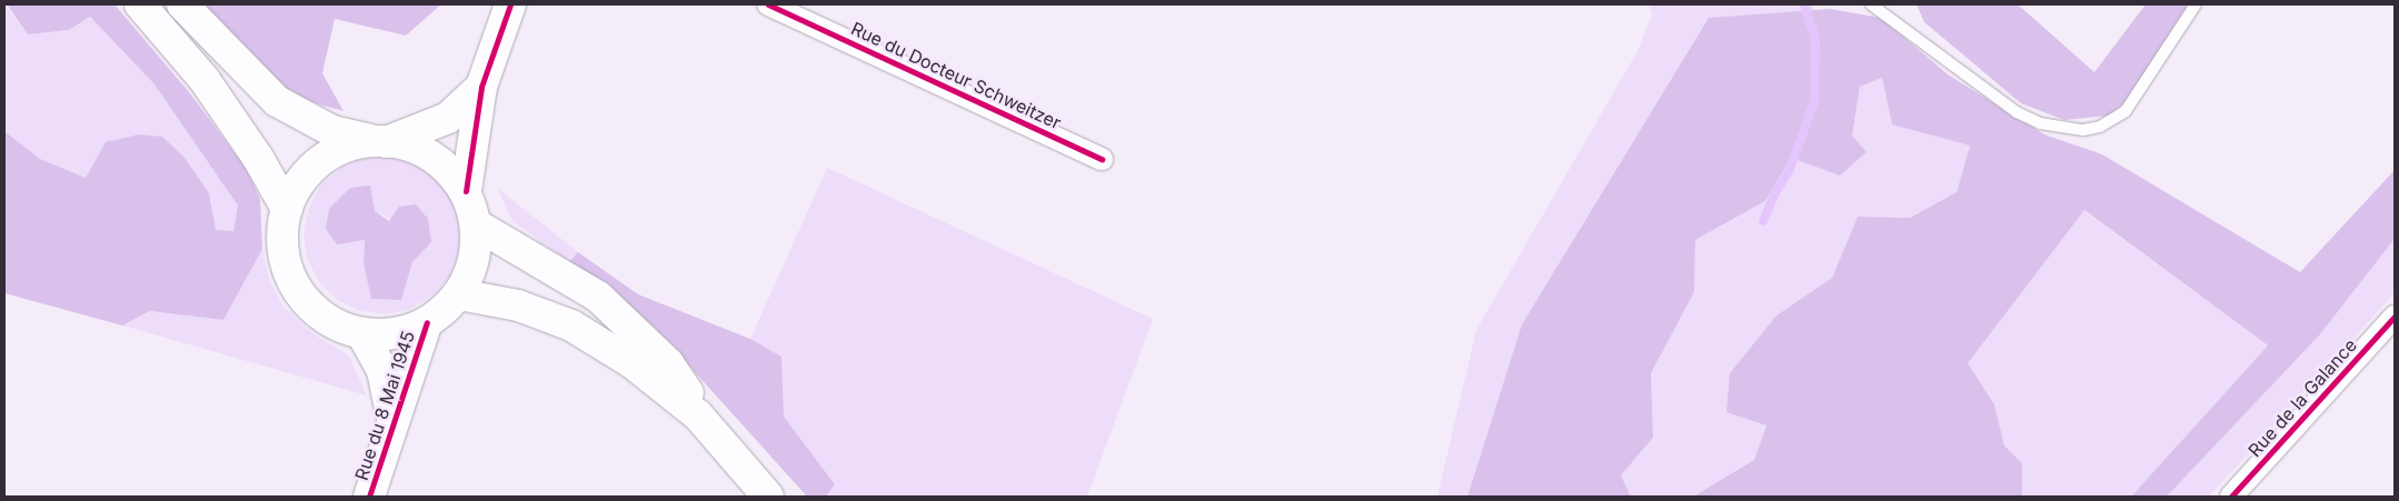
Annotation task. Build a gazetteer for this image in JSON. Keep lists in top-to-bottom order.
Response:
{
  "streets": {
    "main road": ["Rue du 8 Mai 1945"],
    "street": ["Rue du Docteur Schweitzer", "Rue de la Galance"]
  }
}
